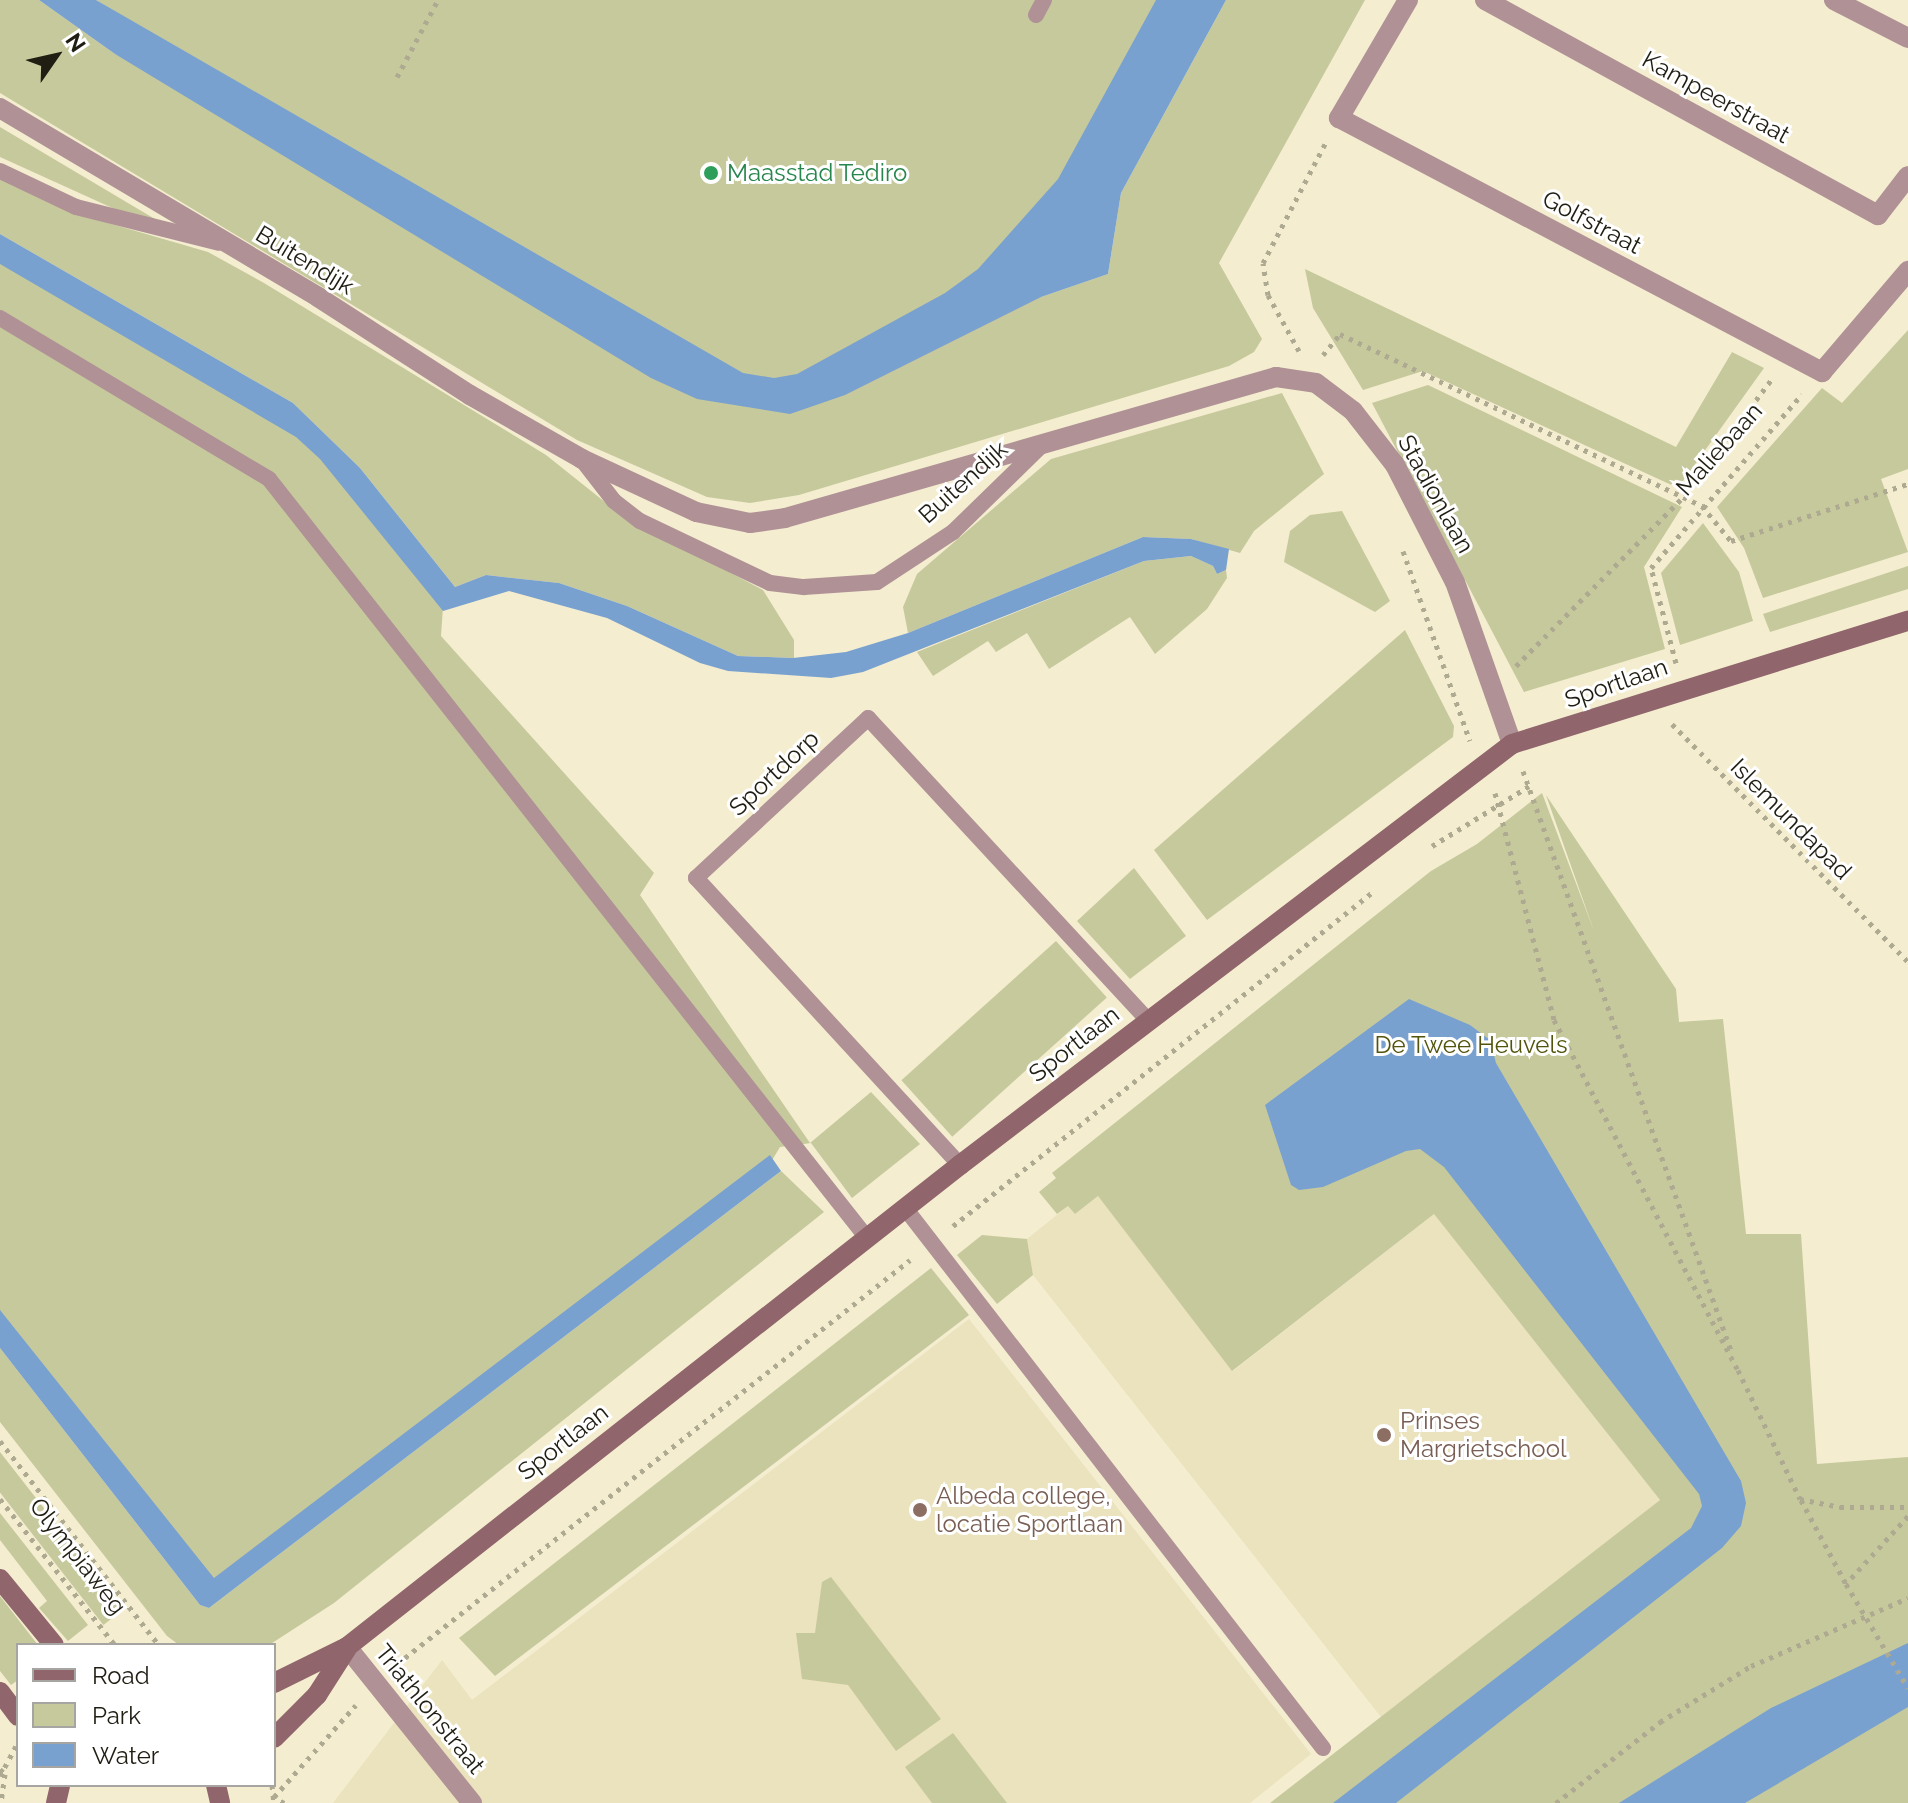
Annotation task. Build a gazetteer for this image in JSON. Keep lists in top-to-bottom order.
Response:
{
  "streets": {
    "street": [
      "Kampeerstraat",
      "Golfstraat",
      "Buitendijk",
      "Stadionlaan",
      "Sportlaan",
      "Triathlonstraat"
    ],
    "lane": ["Sportdorp"],
    "path": ["Maliebaan", "Islemundapad", "Olympiaweg"]
  },
  "crossings": [
    ["Golfstraat", "Maliebaan"],
    ["Buitendijk", "Stadionlaan"],
    ["Maliebaan", "Sportlaan"],
    ["Stadionlaan", "Sportlaan"],
    ["Sportlaan", "Sportdorp"],
    ["Sportlaan", "Islemundapad"],
    ["Sportlaan", "Triathlonstraat"]
  ],
  "parks": ["De Twee Heuvels"],
  "places": ["Maasstad Tediro", "Prinses Margrietschool", "Albeda college, locatie Sportlaan"],
  "legend": ["Road", "Park", "Water"],
  "north": "top right"
}
